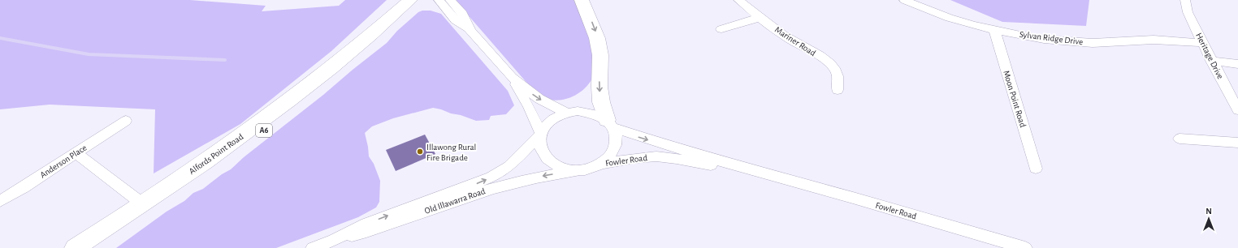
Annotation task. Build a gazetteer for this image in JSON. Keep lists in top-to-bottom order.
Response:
{
  "streets": {
    "highway": ["A6", "Alfords Point Road"],
    "street": [
      "Sylvan Ridge Drive",
      "Mariner Road",
      "Heritage Drive",
      "Moon Point Road",
      "Fowler Road",
      "Anderson Place",
      "Old Illawarra Road"
    ]
  },
  "crossings": [
    ["Sylvan Ridge Drive", "Heritage Drive"],
    ["Sylvan Ridge Drive", "Moon Point Road"],
    ["Fowler Road", "Old Illawarra Road"]
  ],
  "places": ["Illawong Rural Fire Brigade"],
  "north": "top"
}
